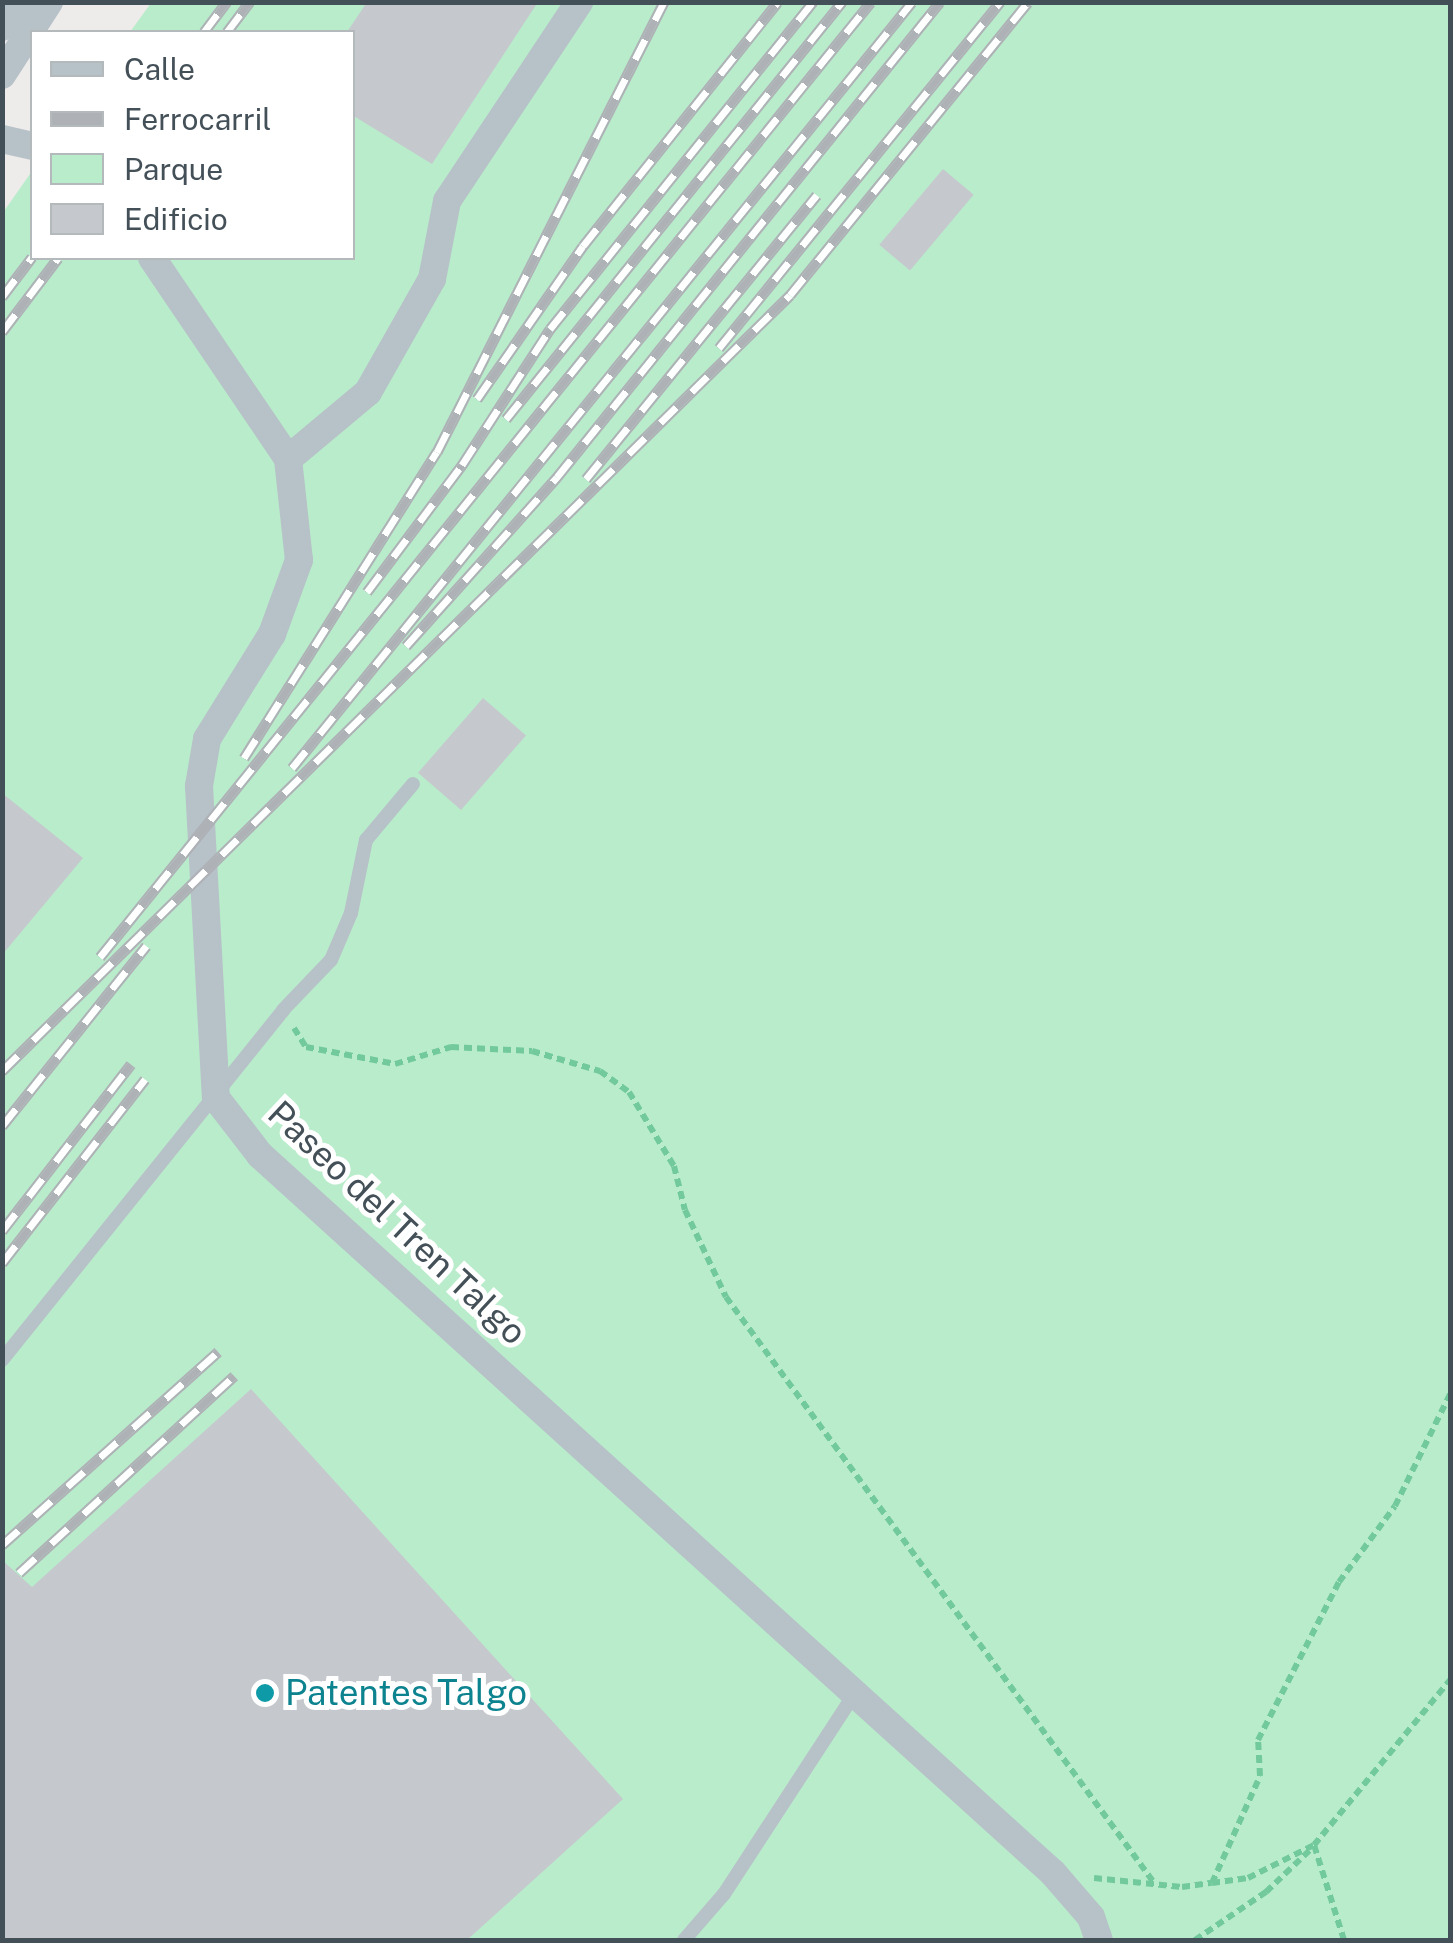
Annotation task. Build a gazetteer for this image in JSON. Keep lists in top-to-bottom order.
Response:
{
  "streets": {
    "street": ["Paseo del Tren Talgo"]
  },
  "places": ["Patentes Talgo"],
  "legend": [
    "Calle",
    "Ferrocarril",
    "Parque",
    "Edificio"
  ]
}
